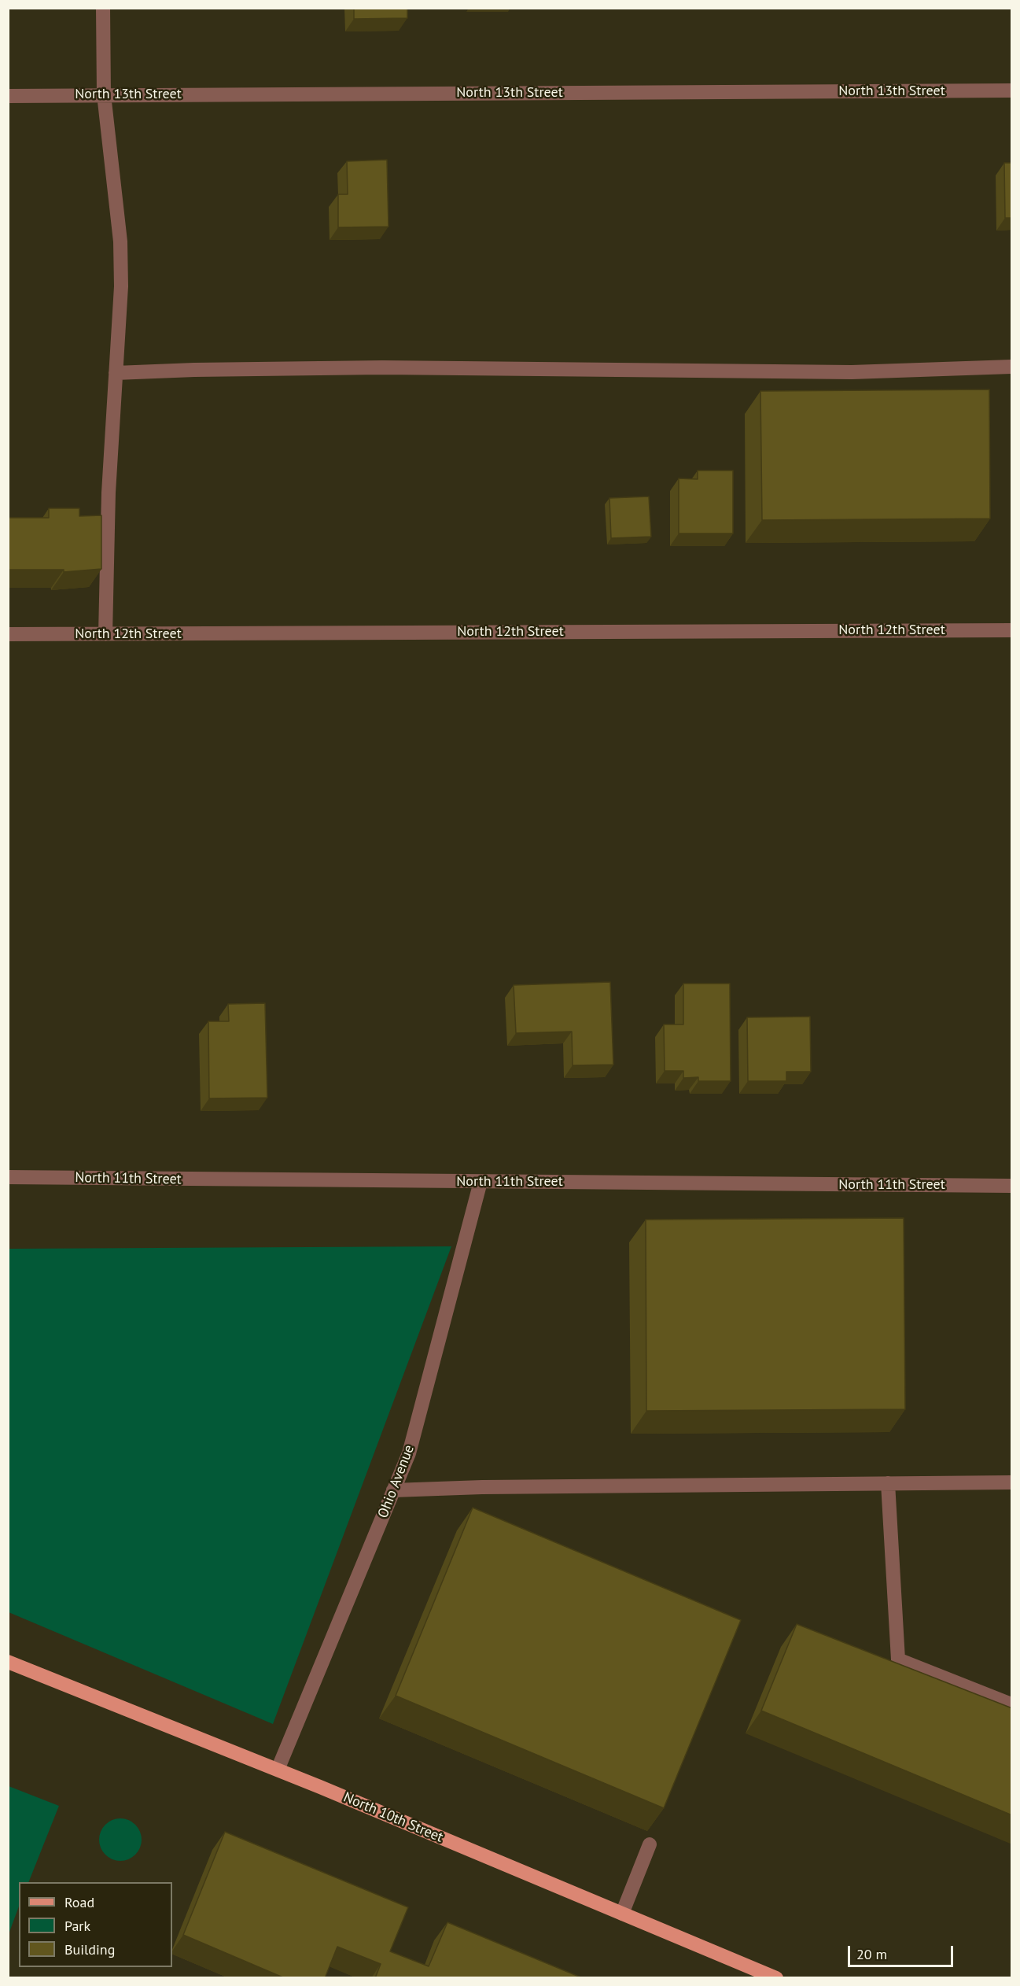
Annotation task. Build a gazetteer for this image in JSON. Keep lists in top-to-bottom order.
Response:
{
  "streets": {
    "main road": ["North 10th Street"],
    "street": [
      "North 13th Street",
      "North 12th Street",
      "North 11th Street",
      "Ohio Avenue"
    ]
  },
  "crossings": [
    ["North 11th Street", "Ohio Avenue"],
    ["Ohio Avenue", "North 10th Street"]
  ],
  "legend": ["Road", "Park", "Building"],
  "scale_bar": "20 m"
}
